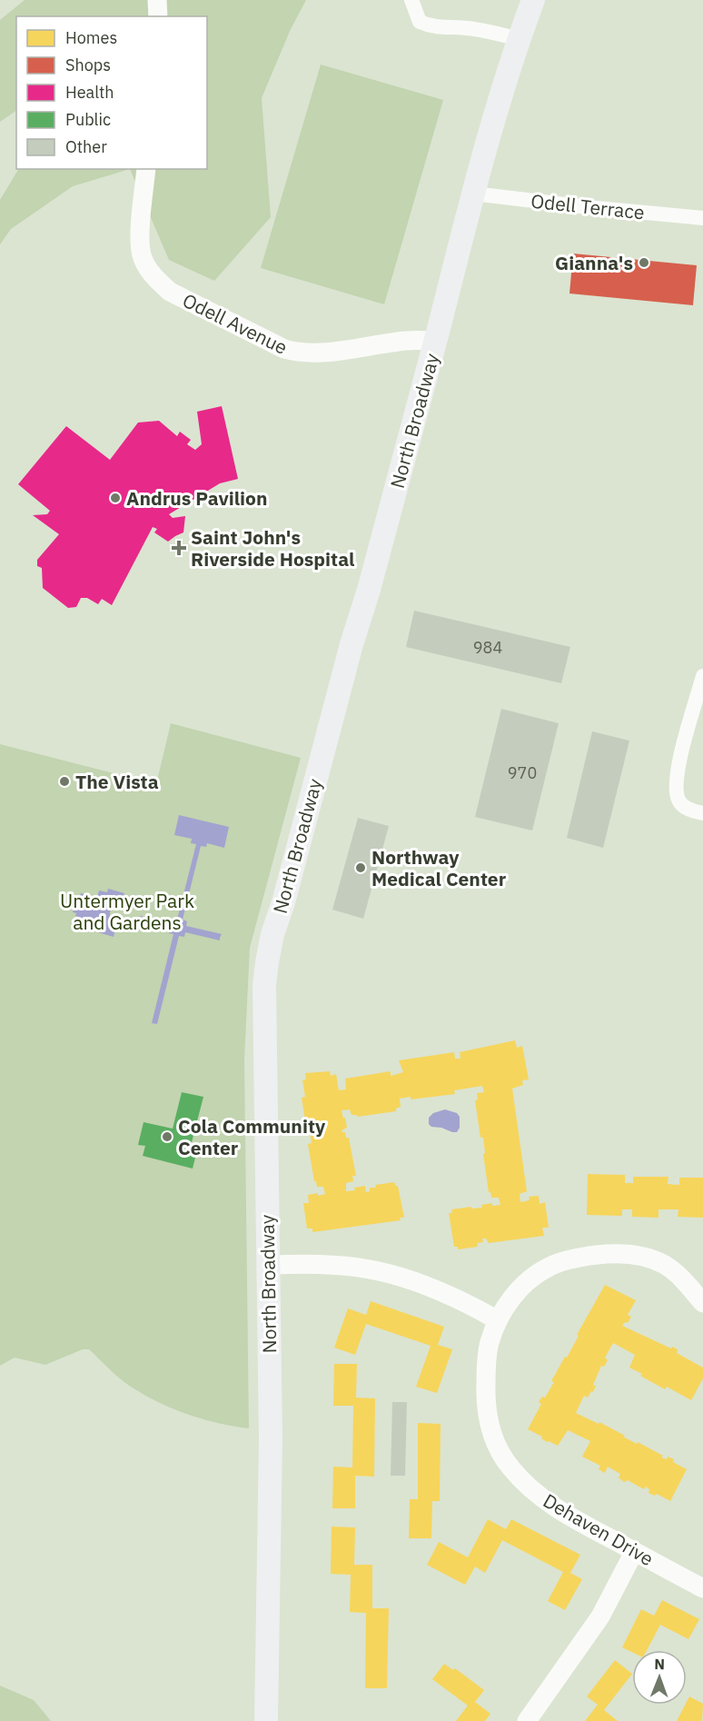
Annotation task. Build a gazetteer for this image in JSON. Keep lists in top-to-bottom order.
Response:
{
  "streets": {
    "main road": ["North Broadway"],
    "street": ["Odell Terrace", "Odell Avenue", "Dehaven Drive"]
  },
  "crossings": [
    ["Odell Terrace", "North Broadway"],
    ["Odell Avenue", "North Broadway"]
  ],
  "parks": ["Untermyer Park and Gardens"],
  "places": {
    "other": [
      "Gianna's",
      "Andrus Pavilion",
      "The Vista",
      "Northway Medical Center",
      "Cola Community Center"
    ],
    "health": ["Saint John's Riverside Hospital"]
  },
  "house_numbers": ["984", "970"],
  "legend": [
    "Homes",
    "Shops",
    "Health",
    "Public",
    "Other"
  ],
  "north": "top"
}
